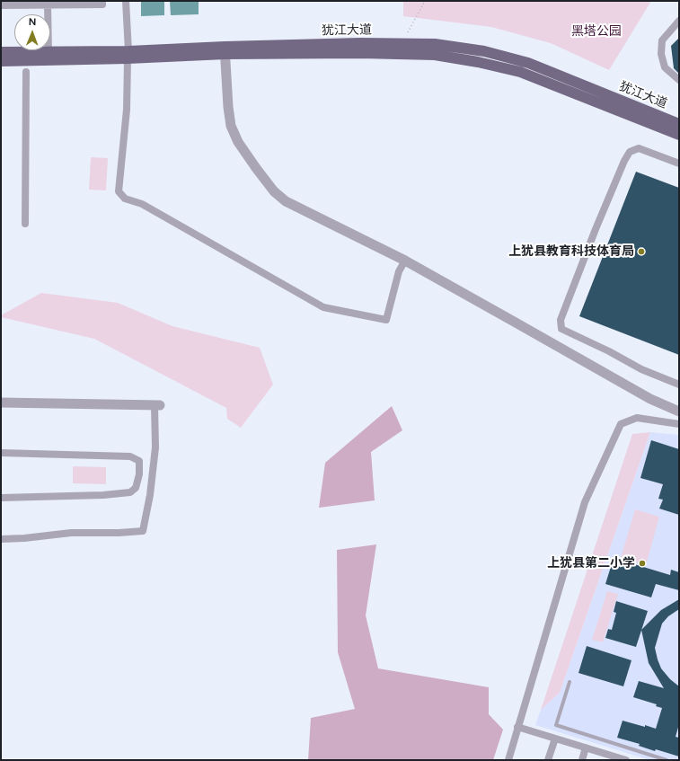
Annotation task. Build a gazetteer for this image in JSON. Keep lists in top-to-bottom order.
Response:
{
  "streets": {
    "main road": ["犹江大道"]
  },
  "parks": ["黑塔公园"],
  "places": ["上犹县教育科技体育局", "上犹县第二小学"],
  "north": "top"
}
